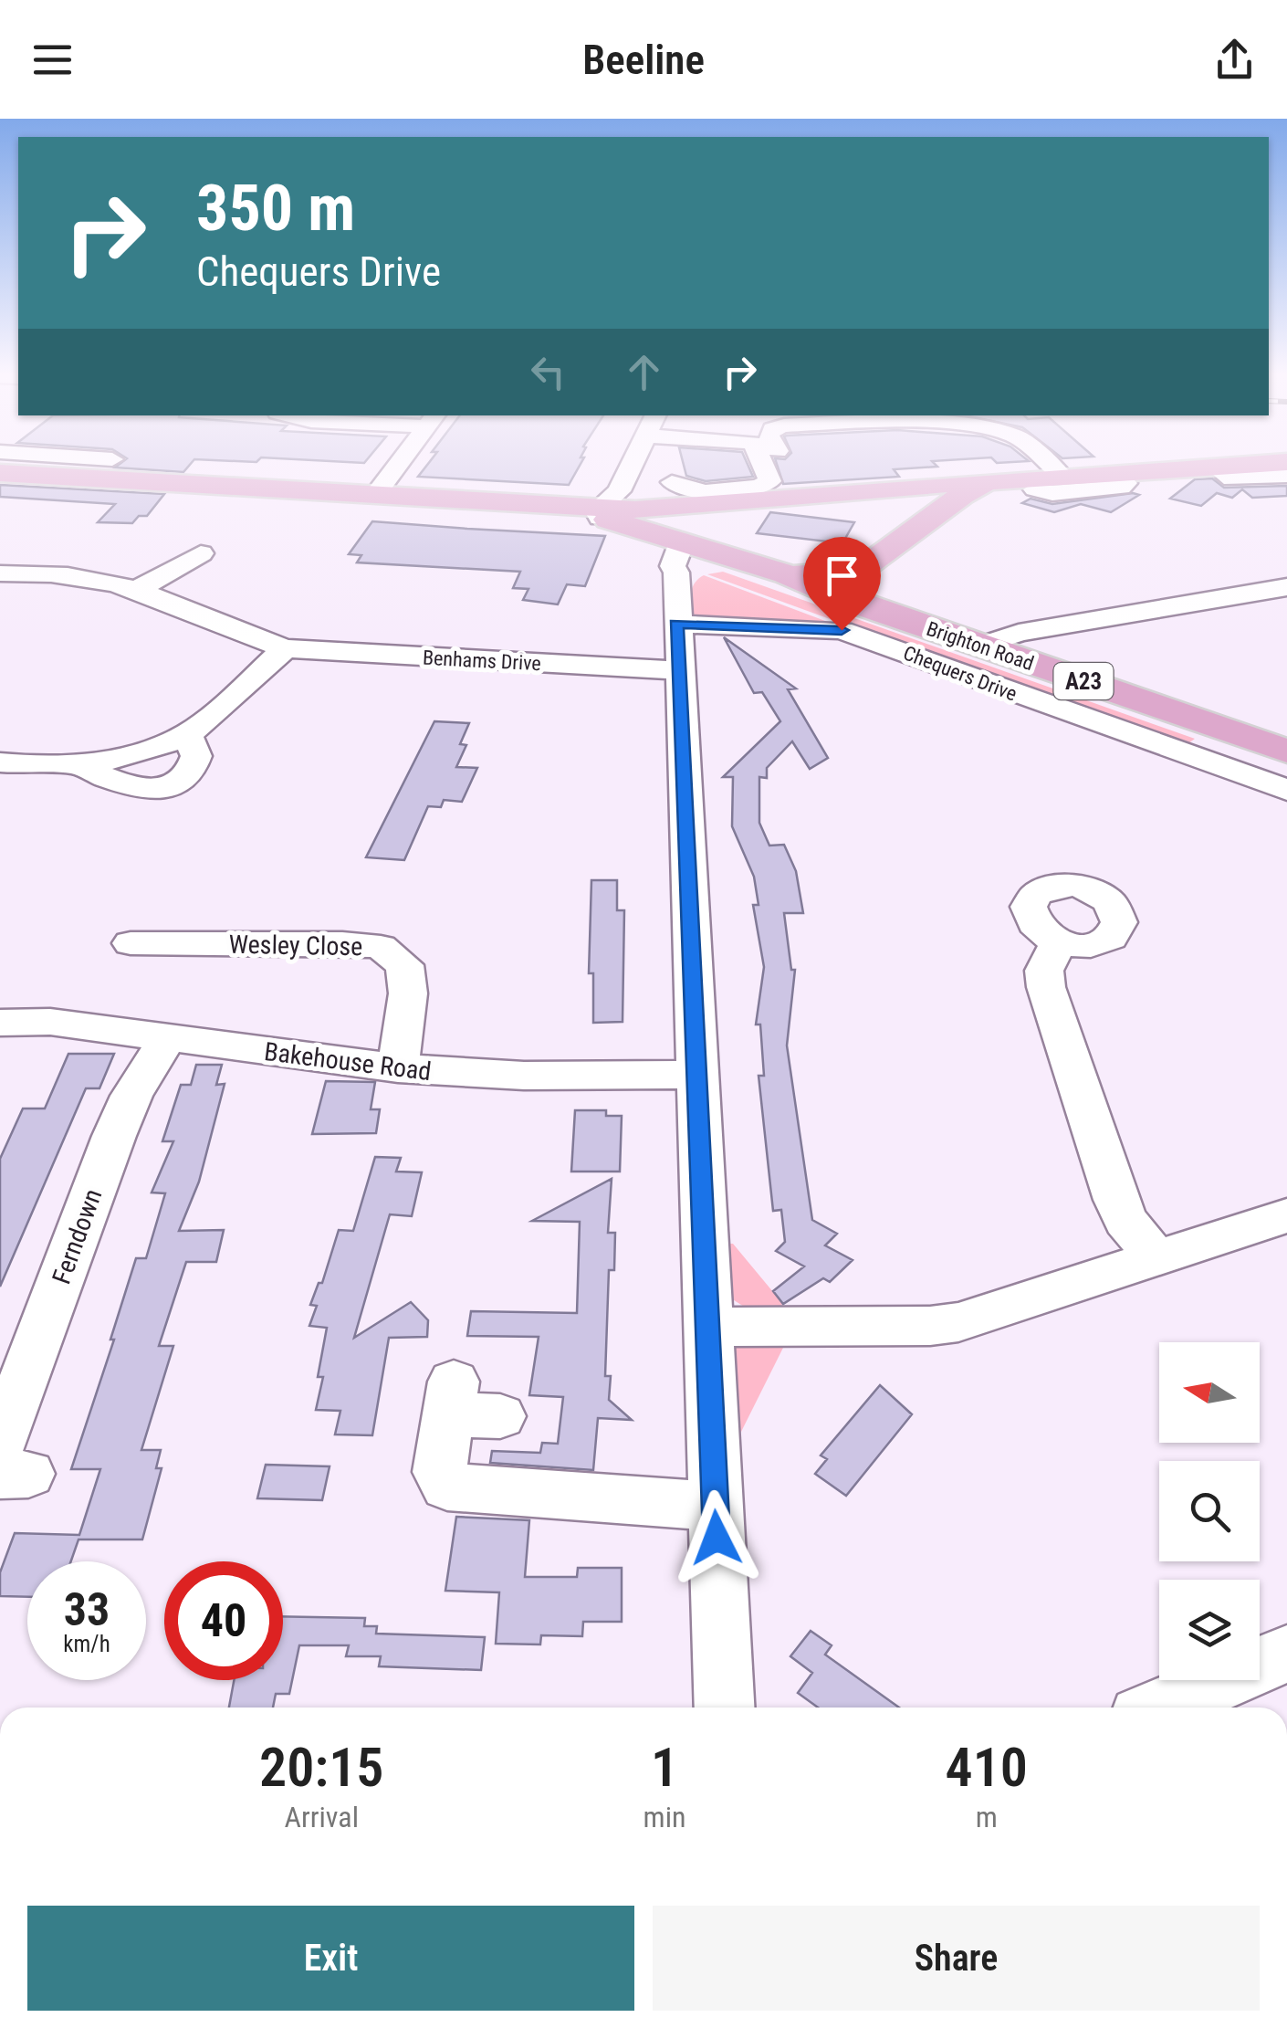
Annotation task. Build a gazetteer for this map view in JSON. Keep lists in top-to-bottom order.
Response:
{
  "streets": {
    "main road": ["Brighton Road", "A23"],
    "street": [
      "Benhams Drive",
      "Chequers Drive",
      "Wesley Close",
      "Bakehouse Road",
      "Ferndown"
    ]
  },
  "crossings": [
    ["Brighton Road", "A23"],
    ["Wesley Close", "Bakehouse Road"],
    ["Bakehouse Road", "Ferndown"]
  ],
  "north": "left",
  "page": {
    "header": "Beeline",
    "turn": ["350 m", "Chequers Drive"],
    "speed": "33 km/h",
    "limit": "40",
    "eta": [
      "20:15",
      "Arrival",
      "1",
      "min",
      "410",
      "m"
    ],
    "buttons": ["Exit", "Share"]
  }
}
